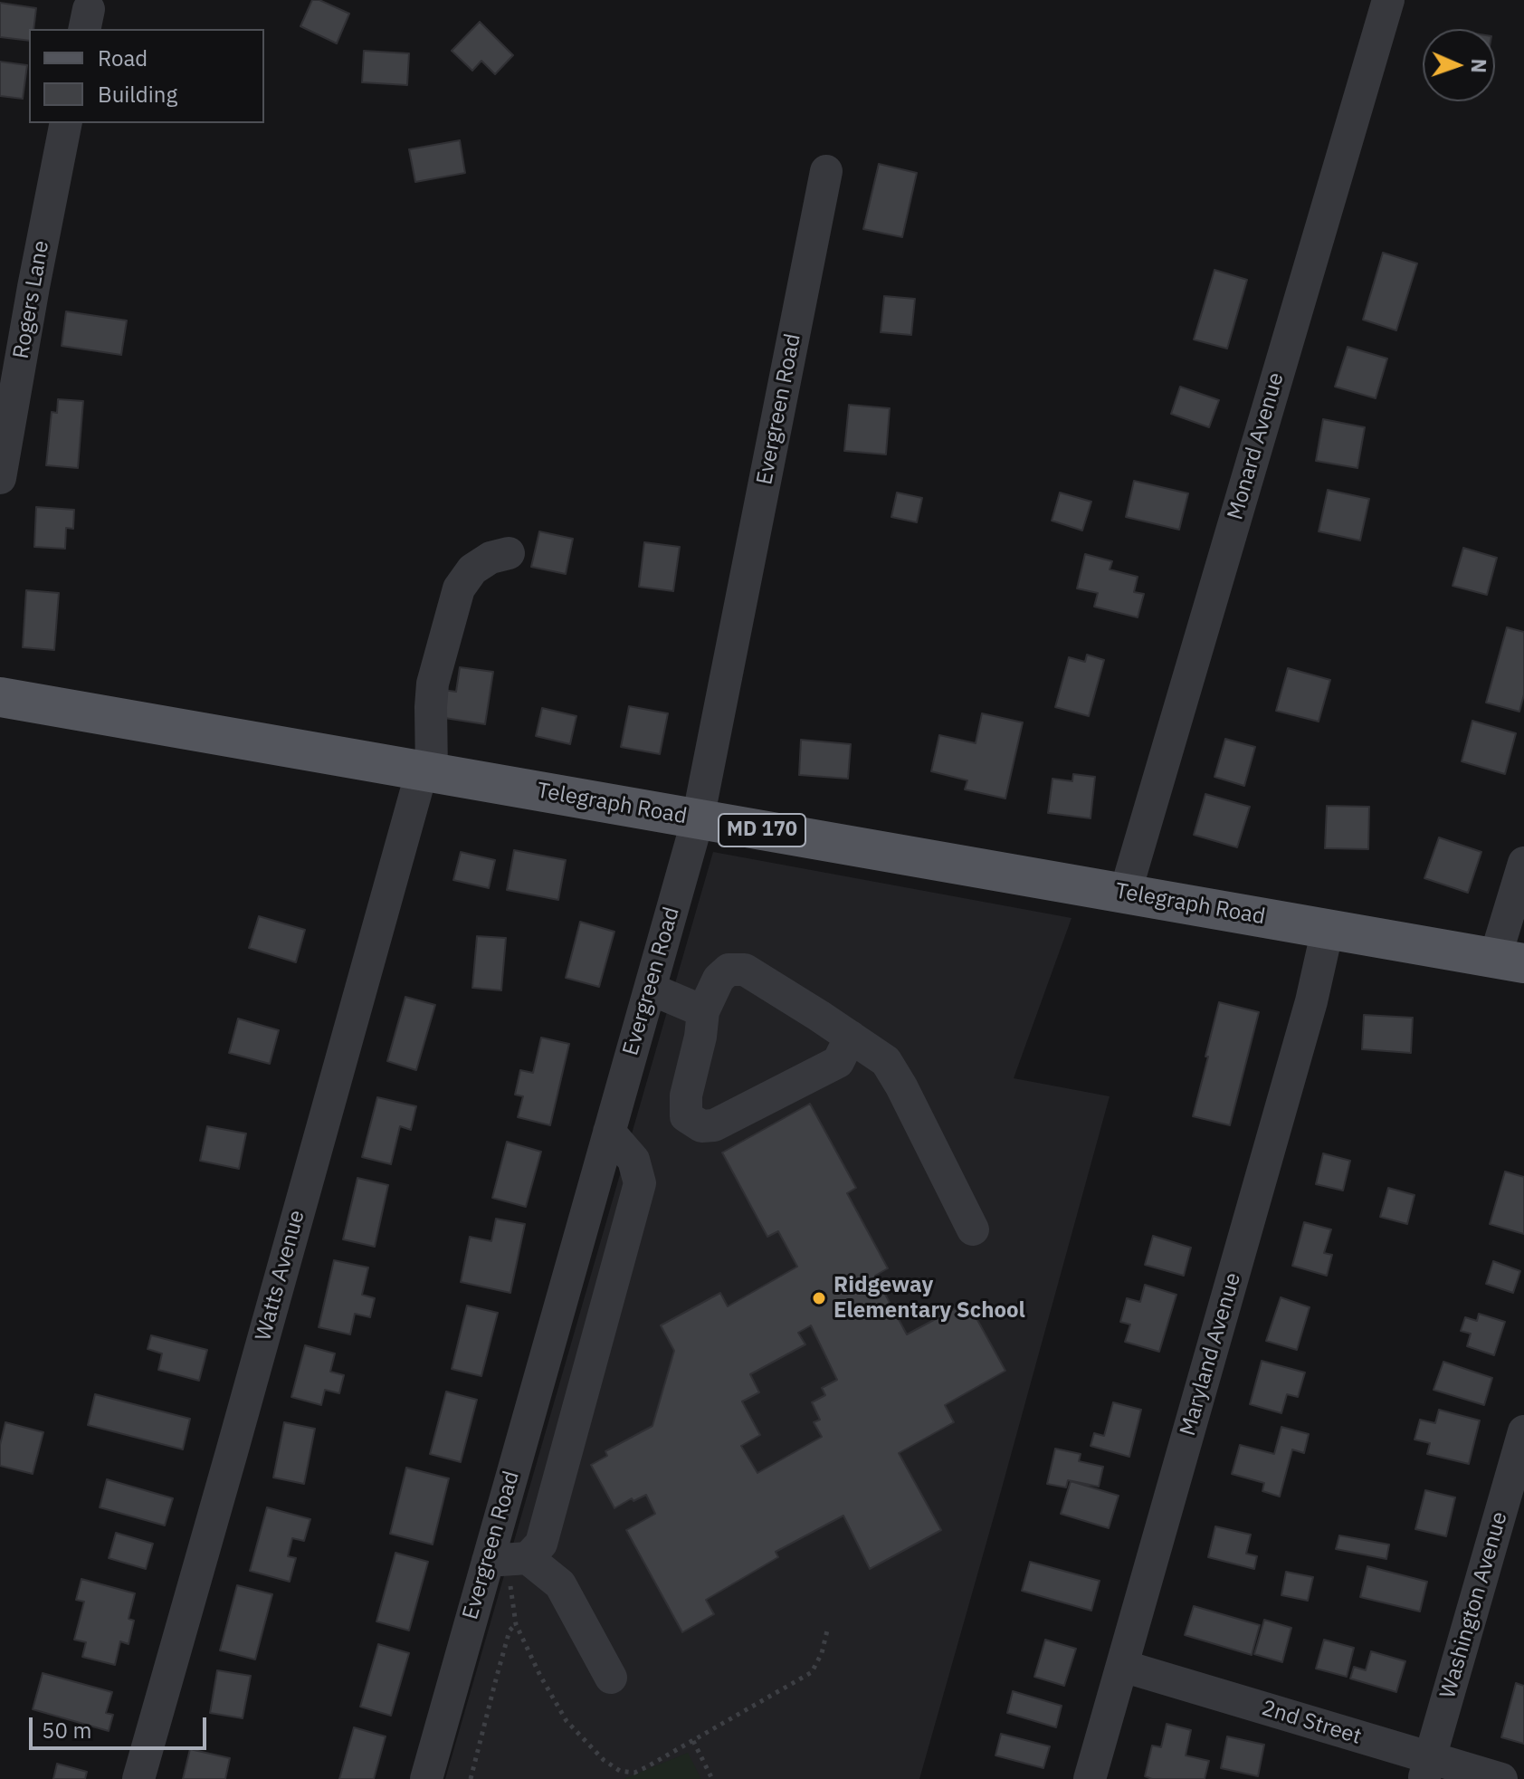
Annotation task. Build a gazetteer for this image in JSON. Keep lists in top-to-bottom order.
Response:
{
  "streets": {
    "main road": ["Telegraph Road", "MD 170"],
    "street": [
      "Rogers Lane",
      "Evergreen Road",
      "Monard Avenue",
      "Watts Avenue",
      "Maryland Avenue",
      "Washington Avenue",
      "2nd Street"
    ]
  },
  "crossings": [
    ["Evergreen Road", "Telegraph Road"],
    ["Monard Avenue", "Telegraph Road"],
    ["Telegraph Road", "Watts Avenue"],
    ["Telegraph Road", "Maryland Avenue"],
    ["Maryland Avenue", "2nd Street"],
    ["Washington Avenue", "2nd Street"]
  ],
  "places": ["Ridgeway Elementary School"],
  "legend": ["Road", "Building"],
  "scale_bar": "50 m",
  "north": "right"
}
